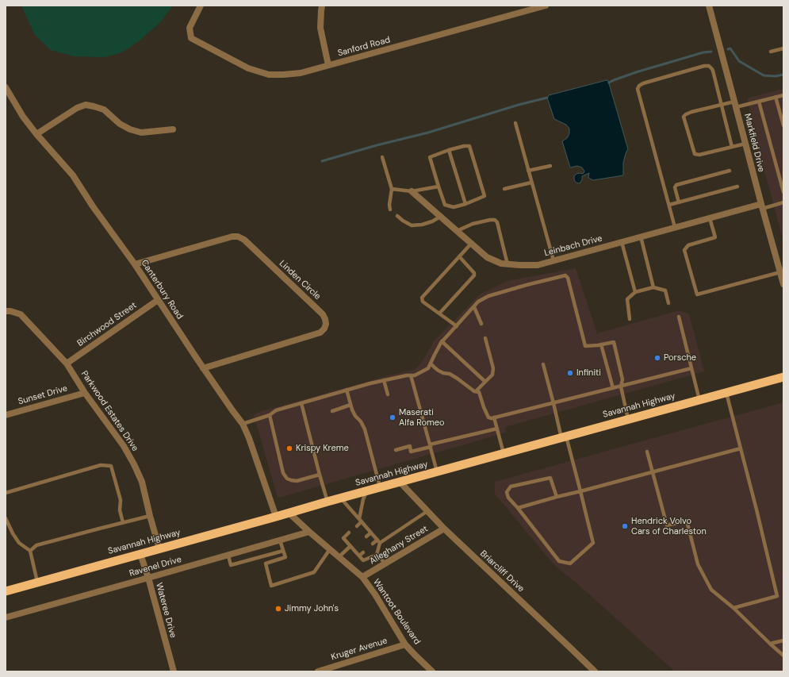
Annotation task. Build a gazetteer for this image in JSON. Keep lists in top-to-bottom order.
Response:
{
  "streets": {
    "highway": ["Savannah Highway"],
    "street": [
      "Sanford Road",
      "Markfield Drive",
      "Leinbach Drive",
      "Linden Circle",
      "Canterbury Road",
      "Birchwood Street",
      "Sunset Drive",
      "Parkwood Estates Drive",
      "Alleghany Street",
      "Ravenel Drive",
      "Briarcliff Drive",
      "Wateree Drive",
      "Wantoot Boulevard",
      "Kruger Avenue"
    ]
  },
  "crossings": [
    ["Markfield Drive", "Leinbach Drive"],
    ["Linden Circle", "Canterbury Road"],
    ["Canterbury Road", "Birchwood Street"],
    ["Canterbury Road", "Savannah Highway"],
    ["Birchwood Street", "Parkwood Estates Drive"],
    ["Sunset Drive", "Parkwood Estates Drive"],
    ["Savannah Highway", "Parkwood Estates Drive"],
    ["Savannah Highway", "Briarcliff Drive"],
    ["Savannah Highway", "Wateree Drive"],
    ["Savannah Highway", "Wantoot Boulevard"],
    ["Alleghany Street", "Briarcliff Drive"],
    ["Alleghany Street", "Wantoot Boulevard"],
    ["Ravenel Drive", "Wateree Drive"],
    ["Ravenel Drive", "Wantoot Boulevard"],
    ["Wantoot Boulevard", "Kruger Avenue"]
  ],
  "places": [
    "Porsche",
    "Infiniti",
    "Maserati Alfa Romeo",
    "Krispy Kreme",
    "Hendrick Volvo Cars of Charleston",
    "Jimmy John's"
  ]
}
